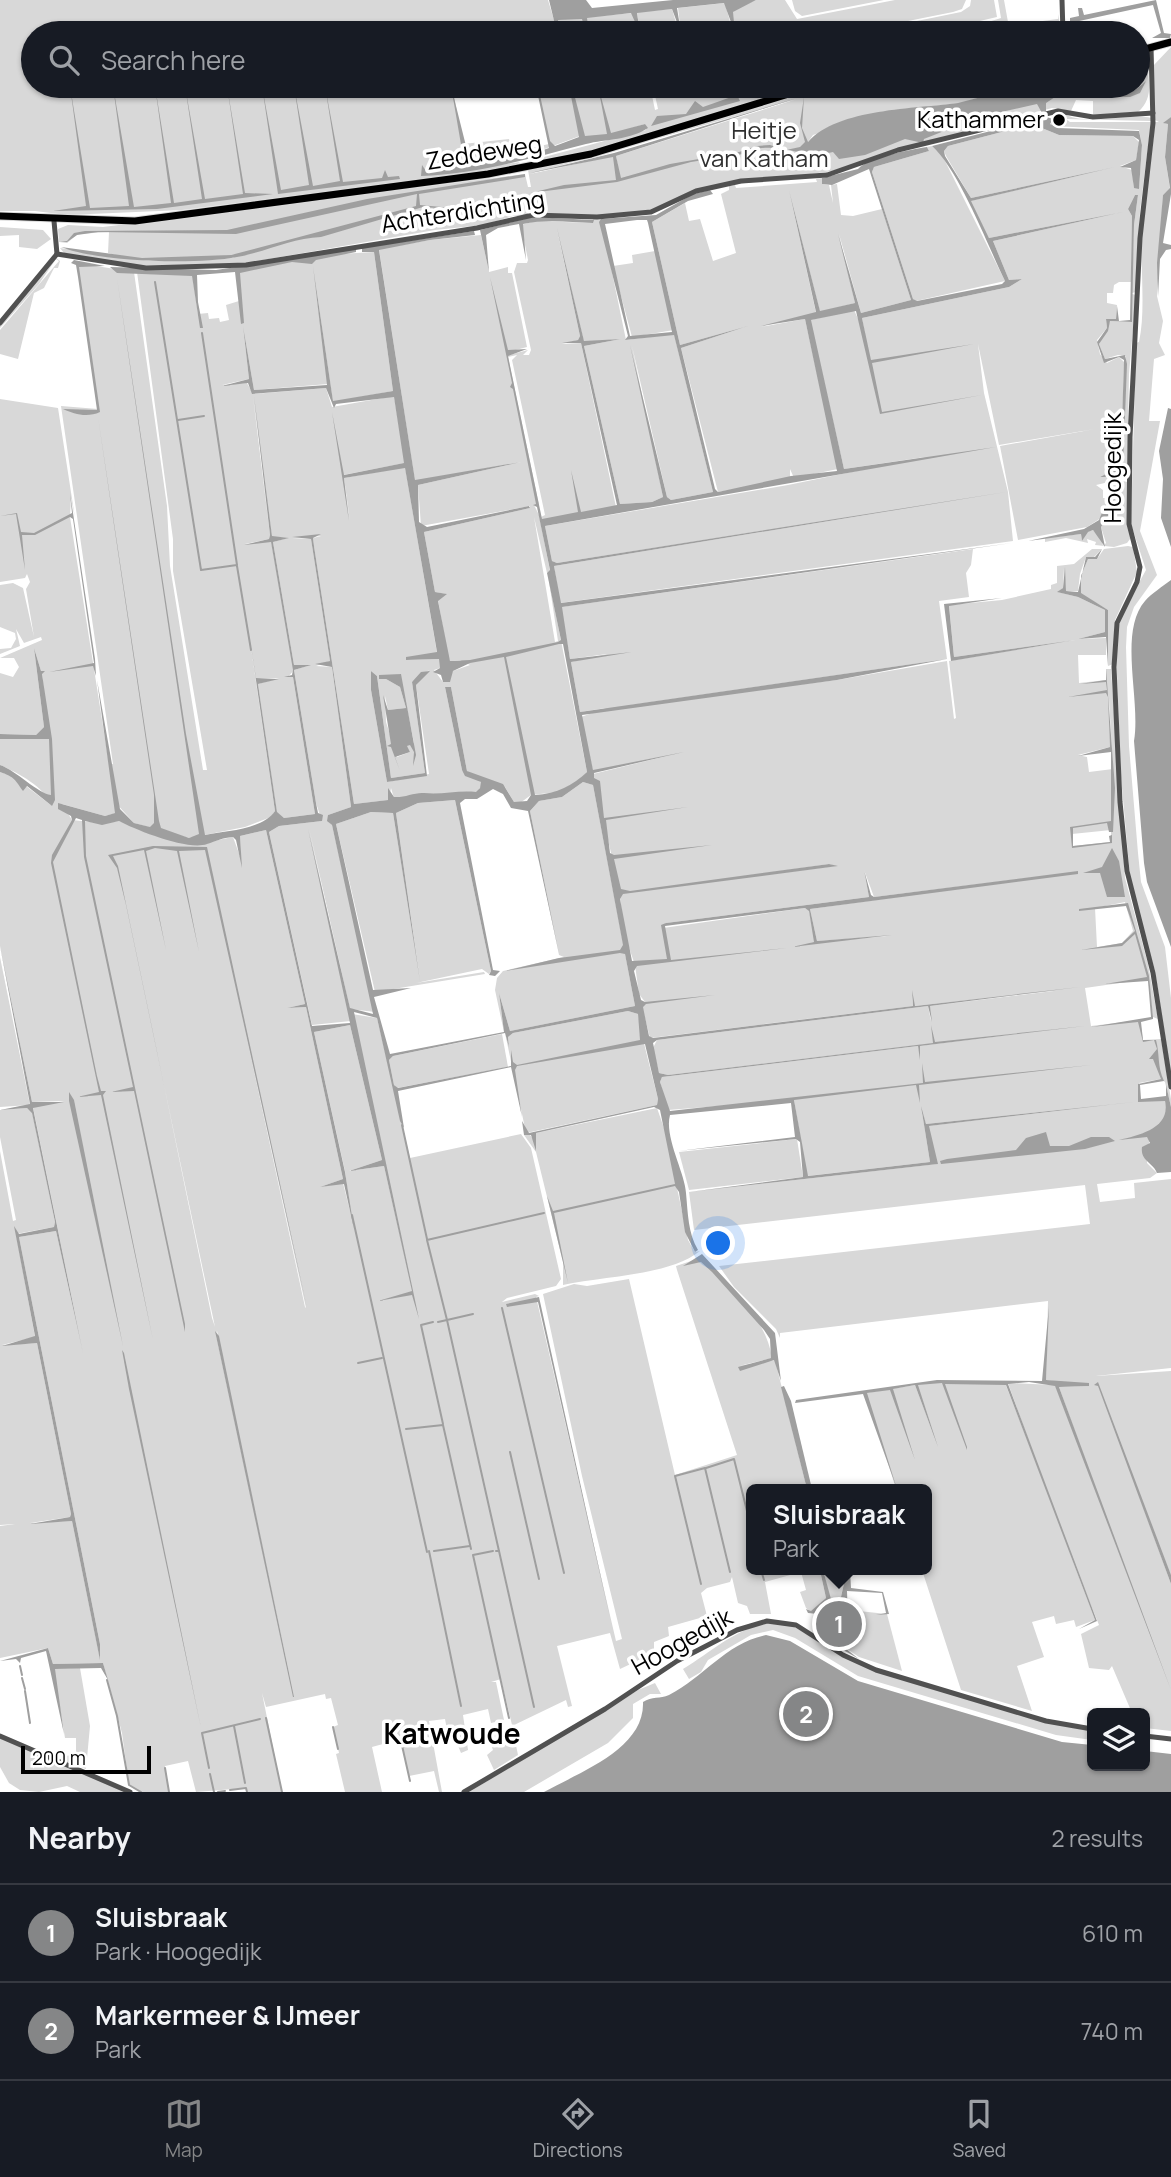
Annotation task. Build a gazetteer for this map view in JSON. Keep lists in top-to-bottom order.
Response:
{
  "streets": {
    "main road": ["Zeddeweg"],
    "street": ["Achterdichting", "Hoogedijk"]
  },
  "crossings": [
    ["Achterdichting", "Hoogedijk"]
  ],
  "districts": ["Katwoude"],
  "parks": ["Heitje van Katham"],
  "places": ["Kathammer"],
  "scale_bar": "200 m",
  "page": {
    "search": "Search here",
    "popup": ["Sluisbraak", "Park"],
    "pins": ["1", "2"],
    "scale": "200 m",
    "heading": ["Nearby", "2 results"],
    "list": [
      {
        "mark": "1",
        "name": "Sluisbraak",
        "note": "Park · Hoogedijk",
        "value": "610 m"
      },
      {
        "mark": "2",
        "name": "Markermeer & IJmeer",
        "note": "Park",
        "value": "740 m"
      }
    ],
    "nav": ["Map", "Directions", "Saved"]
  }
}
